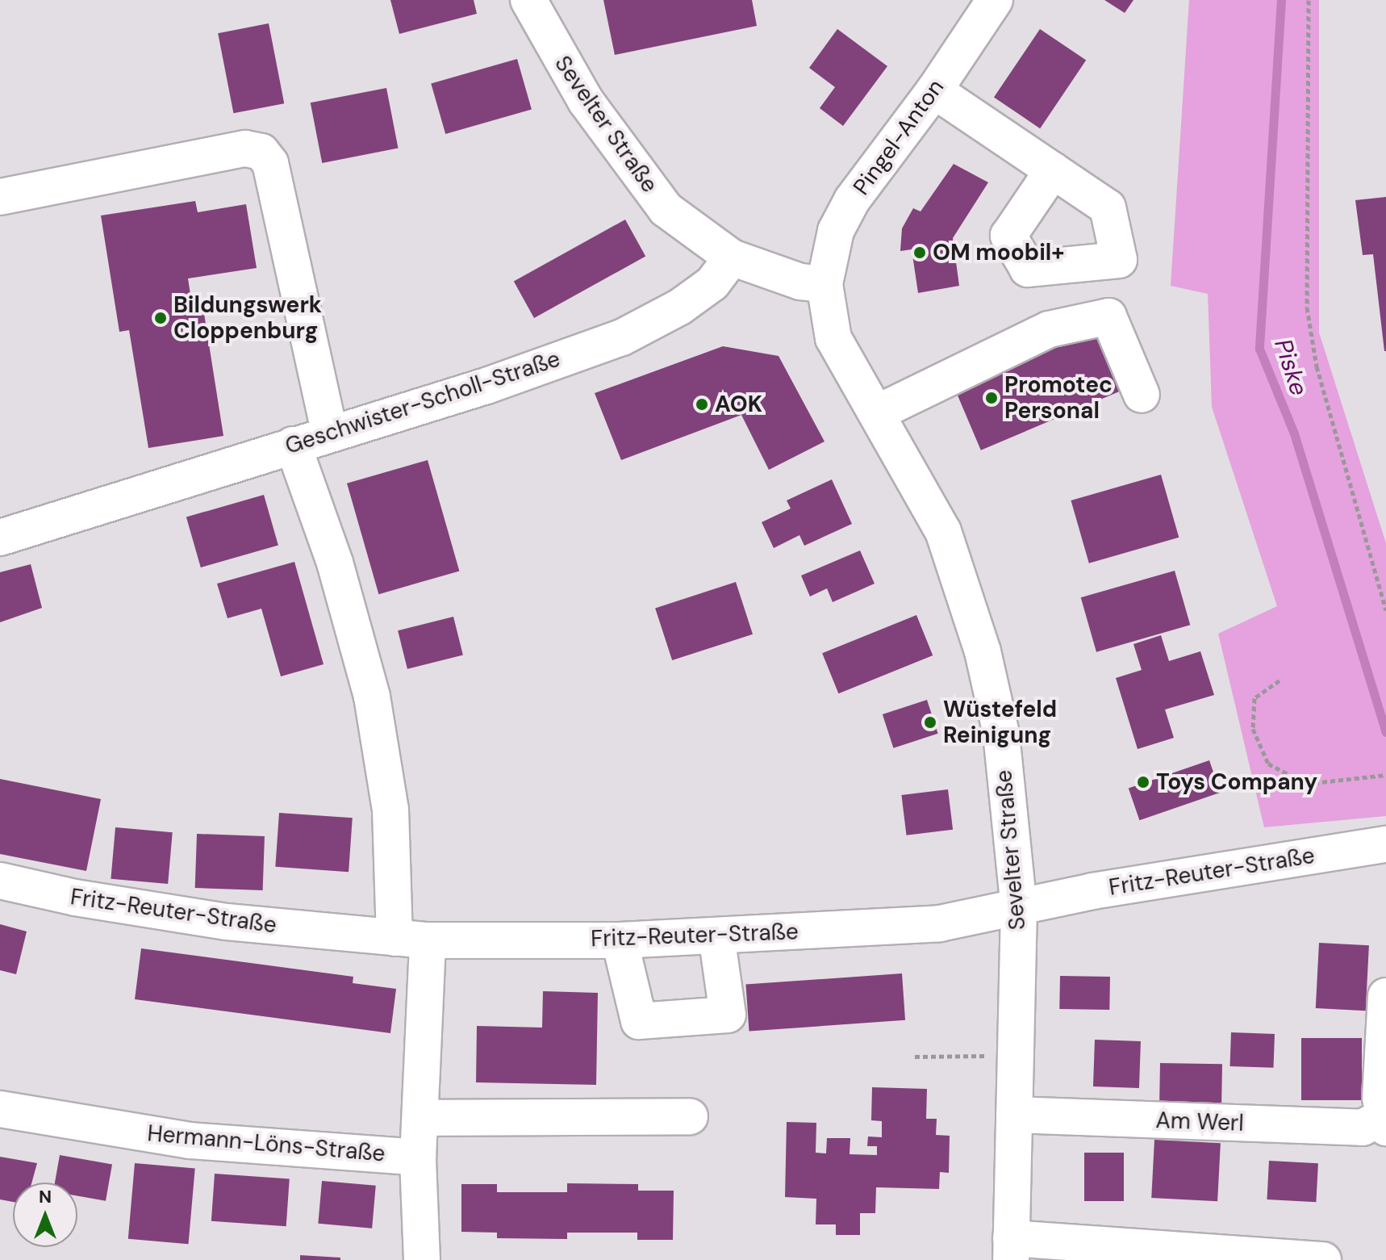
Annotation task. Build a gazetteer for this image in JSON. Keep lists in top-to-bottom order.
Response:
{
  "streets": {
    "street": [
      "Sevelter Straße",
      "Pingel-Anton",
      "Geschwister-Scholl-Straße",
      "Fritz-Reuter-Straße",
      "Am Werl",
      "Hermann-Löns-Straße"
    ]
  },
  "crossings": [
    ["Sevelter Straße", "Pingel-Anton"],
    ["Sevelter Straße", "Geschwister-Scholl-Straße"],
    ["Sevelter Straße", "Fritz-Reuter-Straße"],
    ["Sevelter Straße", "Am Werl"]
  ],
  "water": ["Piske"],
  "places": [
    "OM moobil+",
    "Bildungswerk Cloppenburg",
    "Promotec Personal",
    "AOK",
    "Wüstefeld Reinigung",
    "Toys Company"
  ],
  "north": "top"
}
